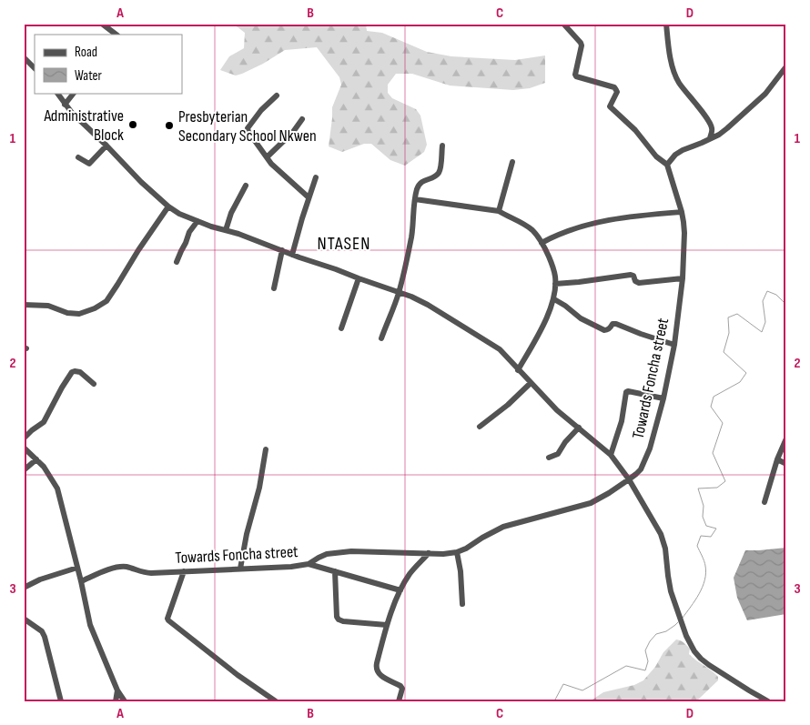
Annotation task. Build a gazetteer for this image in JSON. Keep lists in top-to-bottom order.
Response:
{
  "streets": {
    "street": ["Towards Foncha street"]
  },
  "districts": ["NTASEN"],
  "places": ["Administrative Block", "Presbyterian Secondary School Nkwen"],
  "legend": ["Road", "Water"],
  "grid": {
    "columns": [
      "A",
      "B",
      "C",
      "D"
    ],
    "rows": ["1", "2", "3"]
  }
}
